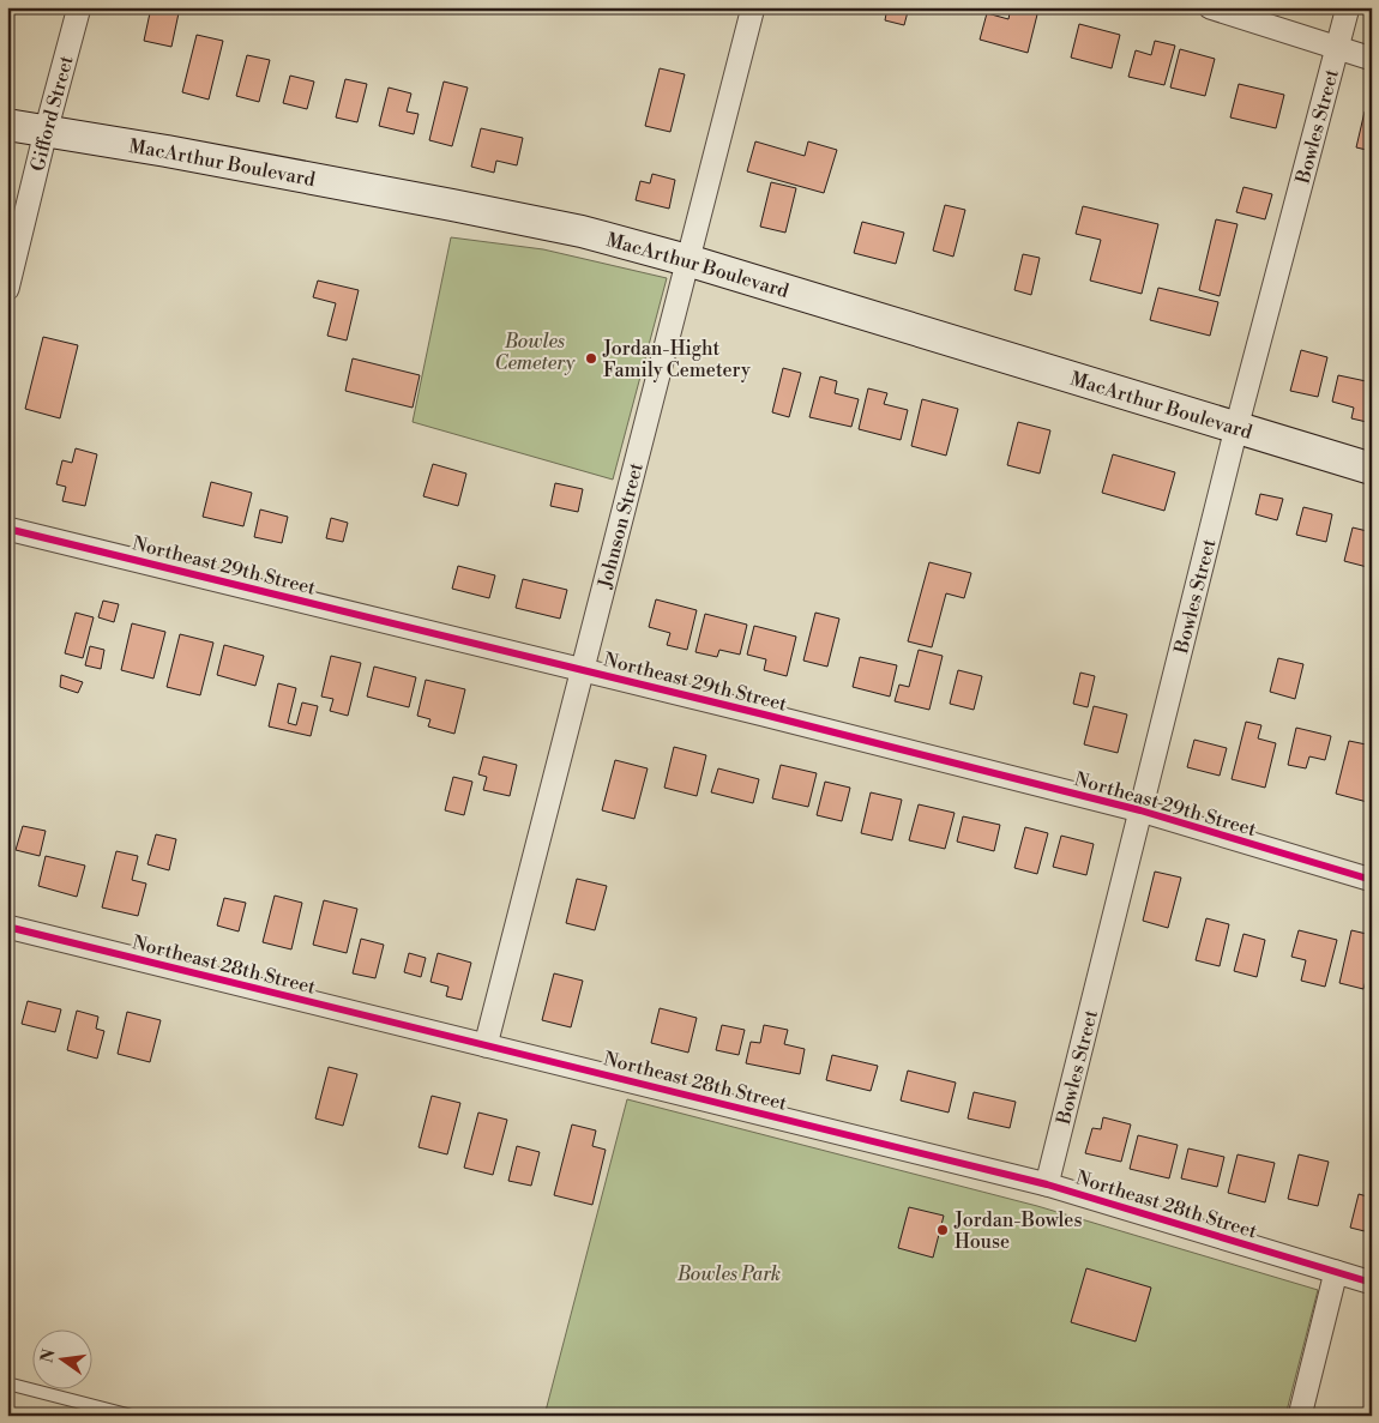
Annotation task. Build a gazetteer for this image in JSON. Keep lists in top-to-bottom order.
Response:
{
  "streets": {
    "main road": ["MacArthur Boulevard"],
    "street": [
      "Gifford Street",
      "Bowles Street",
      "Johnson Street",
      "Northeast 29th Street",
      "Northeast 28th Street"
    ]
  },
  "crossings": [
    ["Gifford Street", "MacArthur Boulevard"],
    ["Bowles Street", "MacArthur Boulevard"],
    ["Bowles Street", "Northeast 29th Street"],
    ["Bowles Street", "Northeast 28th Street"],
    ["MacArthur Boulevard", "Johnson Street"],
    ["Johnson Street", "Northeast 29th Street"],
    ["Johnson Street", "Northeast 28th Street"]
  ],
  "parks": ["Bowles Cemetery", "Bowles Park"],
  "places": ["Jordan-Hight Family Cemetery", "Jordan-Bowles House"],
  "north": "left"
}
